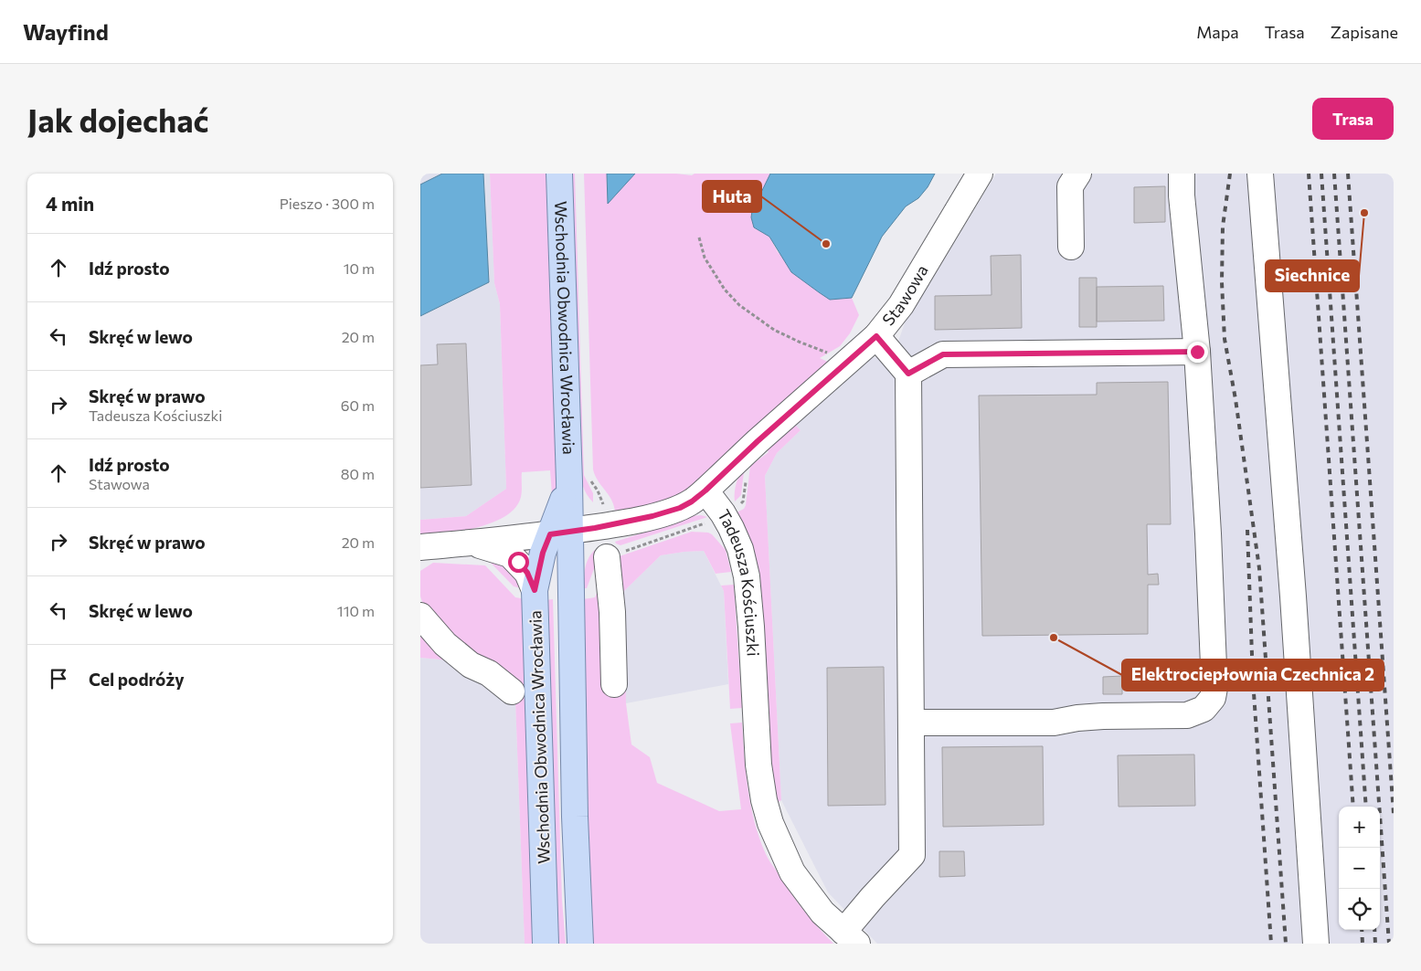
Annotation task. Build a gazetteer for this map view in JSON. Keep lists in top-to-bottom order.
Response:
{
  "streets": {
    "main road": ["Wschodnia Obwodnica Wrocławia"],
    "street": ["Stawowa", "Tadeusza Kościuszki"]
  },
  "crossings": [
    ["Stawowa", "Tadeusza Kościuszki"],
    ["Wschodnia Obwodnica Wrocławia", "Tadeusza Kościuszki"]
  ],
  "places": ["Siechnice", "Huta", "Elektrociepłownia Czechnica 2"],
  "page": {
    "header": "Wayfind",
    "nav": ["Mapa", "Trasa", "Zapisane"],
    "buttons": "Trasa",
    "title": "Jak dojechać",
    "heading": ["4 min", "Pieszo · 300 m"],
    "list": [
      ["Idź prosto", "10 m"],
      ["Skręć w lewo", "20 m"],
      ["Skręć w prawo", "Tadeusza Kościuszki", "60 m"],
      ["Idź prosto", "Stawowa", "80 m"],
      ["Skręć w prawo", "20 m"],
      ["Skręć w lewo", "110 m"],
      "Cel podróży"
    ],
    "map_buttons": ["+", "−"]
  }
}
